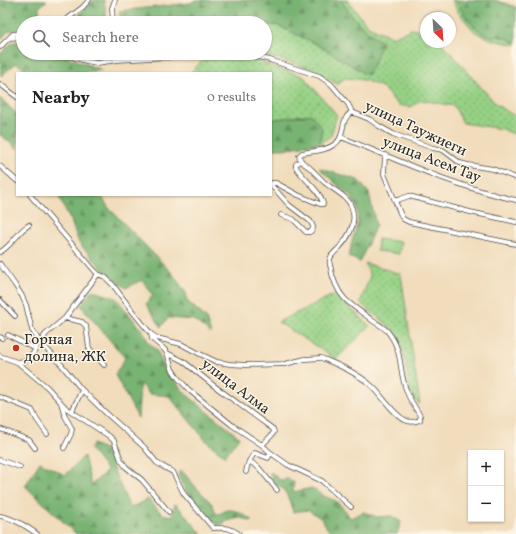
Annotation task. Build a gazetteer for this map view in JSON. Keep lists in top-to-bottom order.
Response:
{
  "streets": {
    "street": ["улица Таужиеги", "улица Асем Тау", "улица Алма"]
  },
  "places": ["Горная долина, ЖК"],
  "north": "bottom right",
  "page": {
    "search": "Search here",
    "heading": ["Nearby", "0 results"],
    "map_buttons": ["+", "−"]
  }
}
